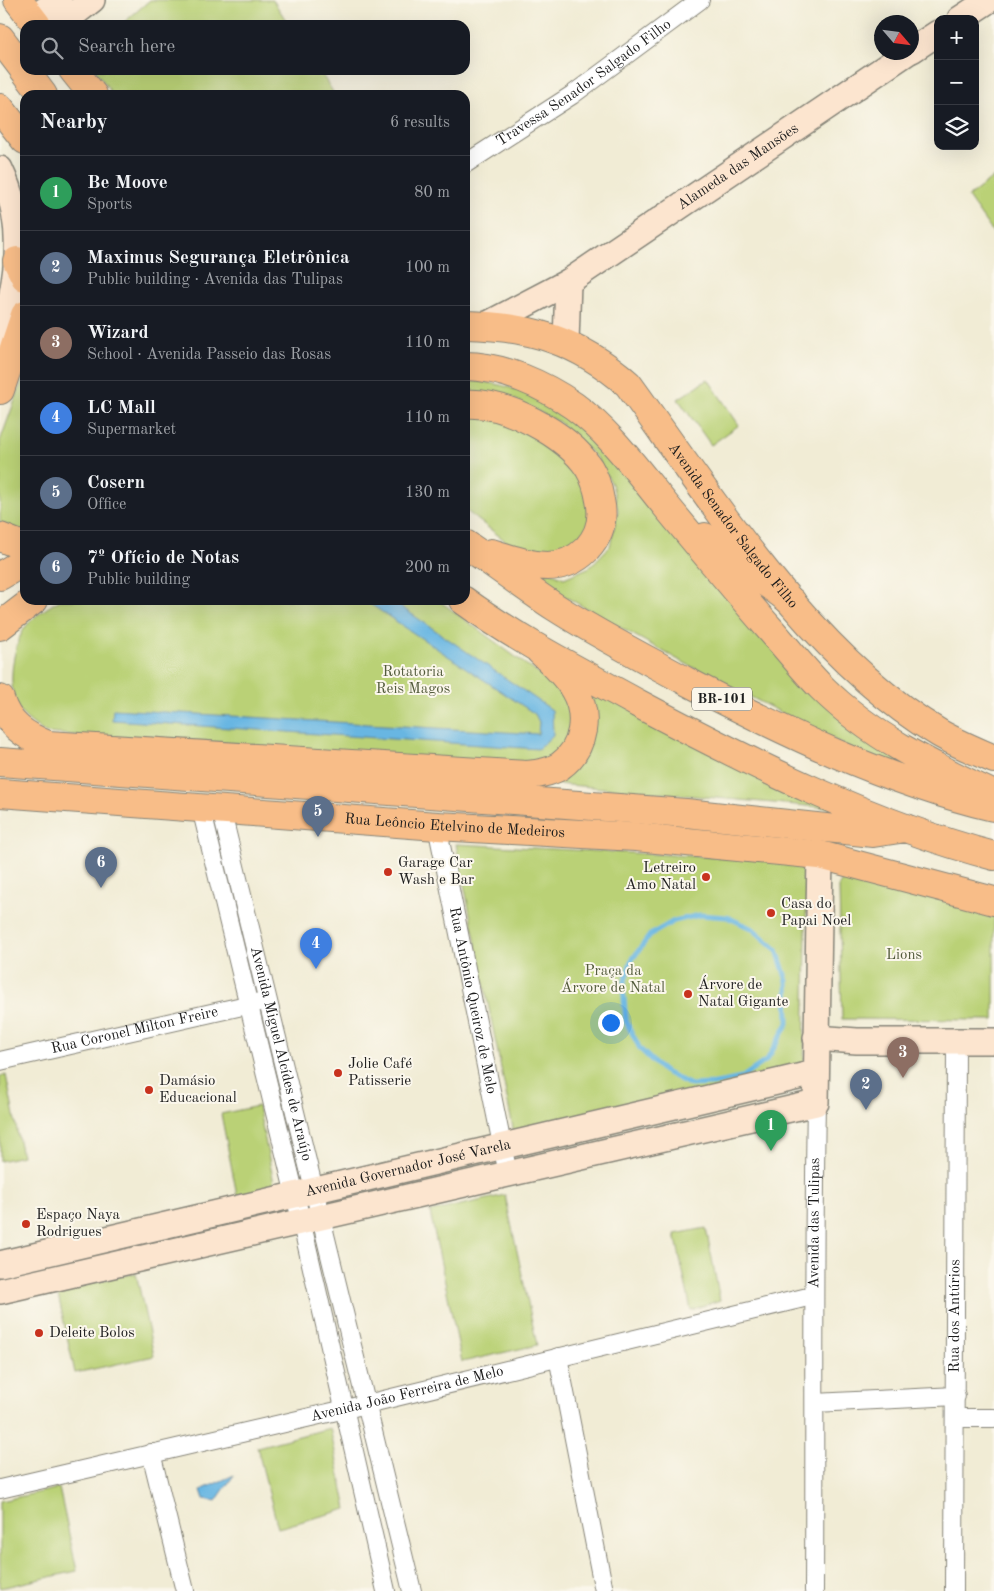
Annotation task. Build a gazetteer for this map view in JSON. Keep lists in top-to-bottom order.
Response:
{
  "streets": {
    "main road": ["Avenida Senador Salgado Filho", "BR-101", "Rua Leôncio Etelvino de Medeiros"],
    "street": [
      "Travessa Senador Salgado Filho",
      "Alameda das Mansões",
      "Rua Antônio Queiroz de Melo",
      "Rua Coronel Milton Freire",
      "Avenida Miguel Alcídes de Araújo",
      "Avenida Governador José Varela",
      "Avenida das Tulipas",
      "Rua dos Antúrios",
      "Avenida João Ferreira de Melo"
    ]
  },
  "crossings": [
    ["Alameda das Mansões", "Avenida Senador Salgado Filho"],
    ["Rua Leôncio Etelvino de Medeiros", "Rua Antônio Queiroz de Melo"],
    ["Rua Leôncio Etelvino de Medeiros", "Avenida Miguel Alcídes de Araújo"],
    ["Rua Leôncio Etelvino de Medeiros", "Avenida das Tulipas"],
    ["Rua Antônio Queiroz de Melo", "Avenida Governador José Varela"],
    ["Rua Coronel Milton Freire", "Avenida Miguel Alcídes de Araújo"],
    ["Avenida Miguel Alcídes de Araújo", "Avenida Governador José Varela"],
    ["Avenida Miguel Alcídes de Araújo", "Avenida João Ferreira de Melo"],
    ["Avenida Governador José Varela", "Avenida das Tulipas"],
    ["Avenida das Tulipas", "Avenida João Ferreira de Melo"]
  ],
  "parks": ["Rotatoria Reis Magos", "Lions", "Praça da Árvore de Natal"],
  "places": [
    "Garage Car Wash e Bar",
    "Letreiro Amo Natal",
    "Casa do Papai Noel",
    "Árvore de Natal Gigante",
    "Jolie Café Patisserie",
    "Damásio Educacional",
    "Espaço Naya Rodrigues",
    "Deleite Bolos"
  ],
  "north": "bottom right",
  "page": {
    "map_buttons": ["+", "−"],
    "search": "Search here",
    "heading": ["Nearby", "6 results"],
    "list": [
      {
        "mark": "1",
        "name": "Be Moove",
        "note": "Sports",
        "value": "80 m"
      },
      {
        "mark": "2",
        "name": "Maximus Segurança Eletrônica",
        "note": "Public building · Avenida das Tulipas",
        "value": "100 m"
      },
      {
        "mark": "3",
        "name": "Wizard",
        "note": "School · Avenida Passeio das Rosas",
        "value": "110 m"
      },
      {
        "mark": "4",
        "name": "LC Mall",
        "note": "Supermarket",
        "value": "110 m"
      },
      {
        "mark": "5",
        "name": "Cosern",
        "note": "Office",
        "value": "130 m"
      },
      {
        "mark": "6",
        "name": "7º Ofício de Notas",
        "note": "Public building",
        "value": "200 m"
      }
    ],
    "pins": [
      "5",
      "6",
      "4",
      "3",
      "2",
      "1"
    ]
  }
}
